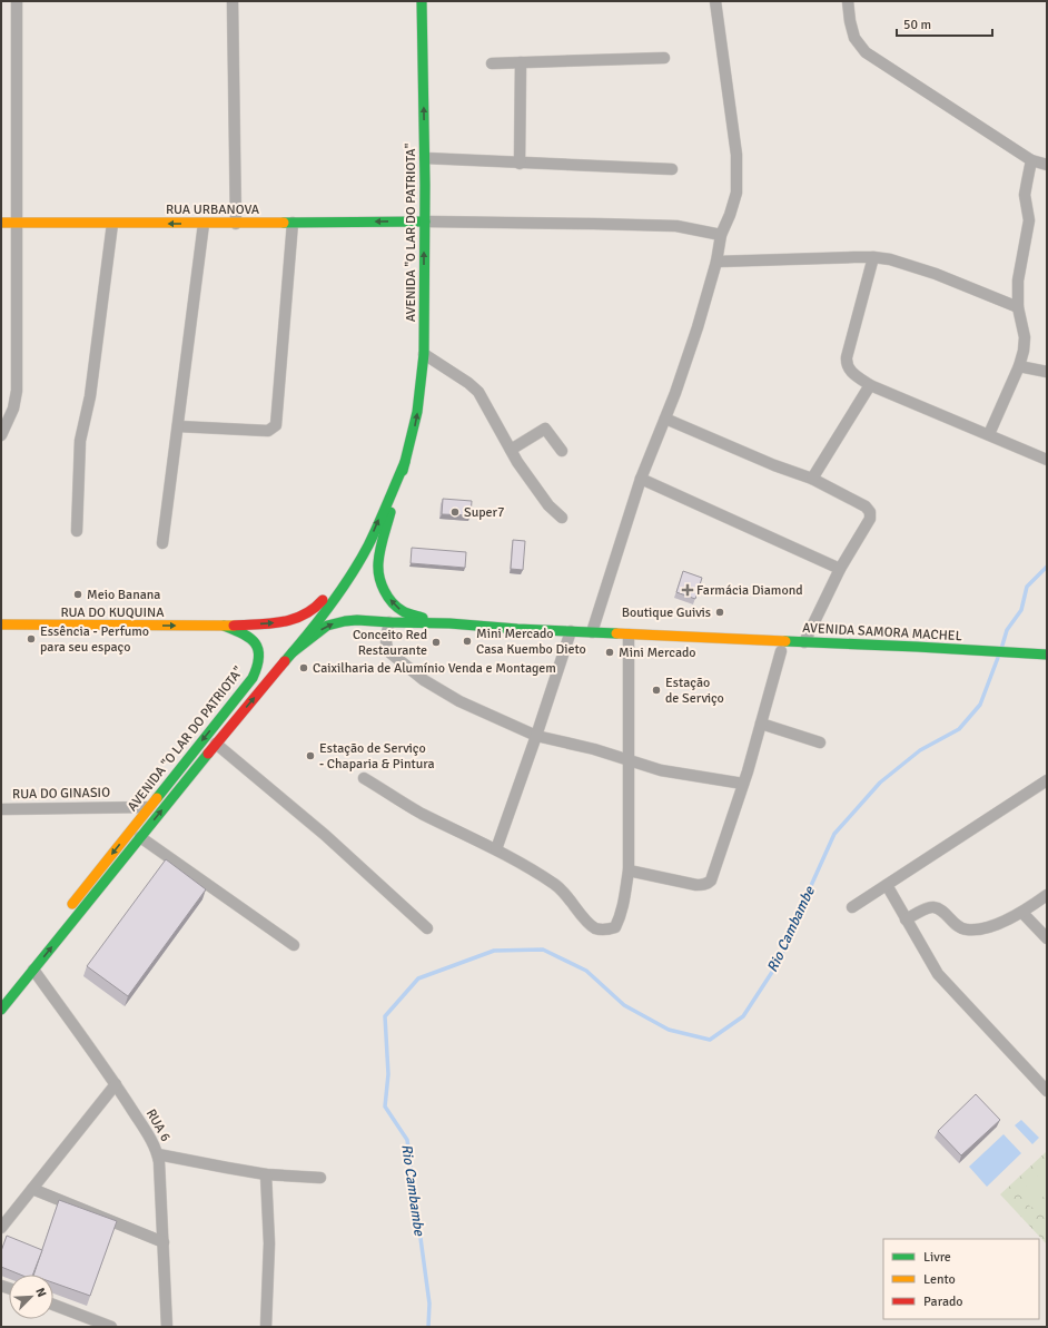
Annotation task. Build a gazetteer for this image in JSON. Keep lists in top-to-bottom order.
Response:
{
  "streets": {
    "main road": [
      "RUA URBANOVA",
      "AVENIDA \"O LAR DO PATRIOTA\"",
      "RUA DO KUQUINA",
      "AVENIDA SAMORA MACHEL"
    ],
    "street": ["RUA DO GINASIO", "RUA 6"]
  },
  "crossings": [
    ["RUA URBANOVA", "AVENIDA \"O LAR DO PATRIOTA\""],
    ["AVENIDA \"O LAR DO PATRIOTA\"", "RUA DO KUQUINA"],
    ["AVENIDA \"O LAR DO PATRIOTA\"", "AVENIDA SAMORA MACHEL"],
    ["AVENIDA \"O LAR DO PATRIOTA\"", "RUA DO GINASIO"],
    ["AVENIDA \"O LAR DO PATRIOTA\"", "RUA 6"]
  ],
  "one_way": ["RUA URBANOVA", "RUA DO KUQUINA"],
  "water": ["Rio Cambambe"],
  "places": {
    "other": [
      "Super7",
      "Meio Banana",
      "Boutique Guivis",
      "Essência - Perfumo para seu espaço",
      "Mini Mercado Casa Kuembo Dieto",
      "Conceito Red Restaurante",
      "Mini Mercado",
      "Caixilharia de Alumínio Venda e Montagem",
      "Estação de Serviço",
      "Estação de Serviço - Chaparia & Pintura"
    ],
    "health": ["Farmácia Diamond"]
  },
  "legend": ["Livre", "Lento", "Parado"],
  "scale_bar": "50 m",
  "north": "top right"
}
